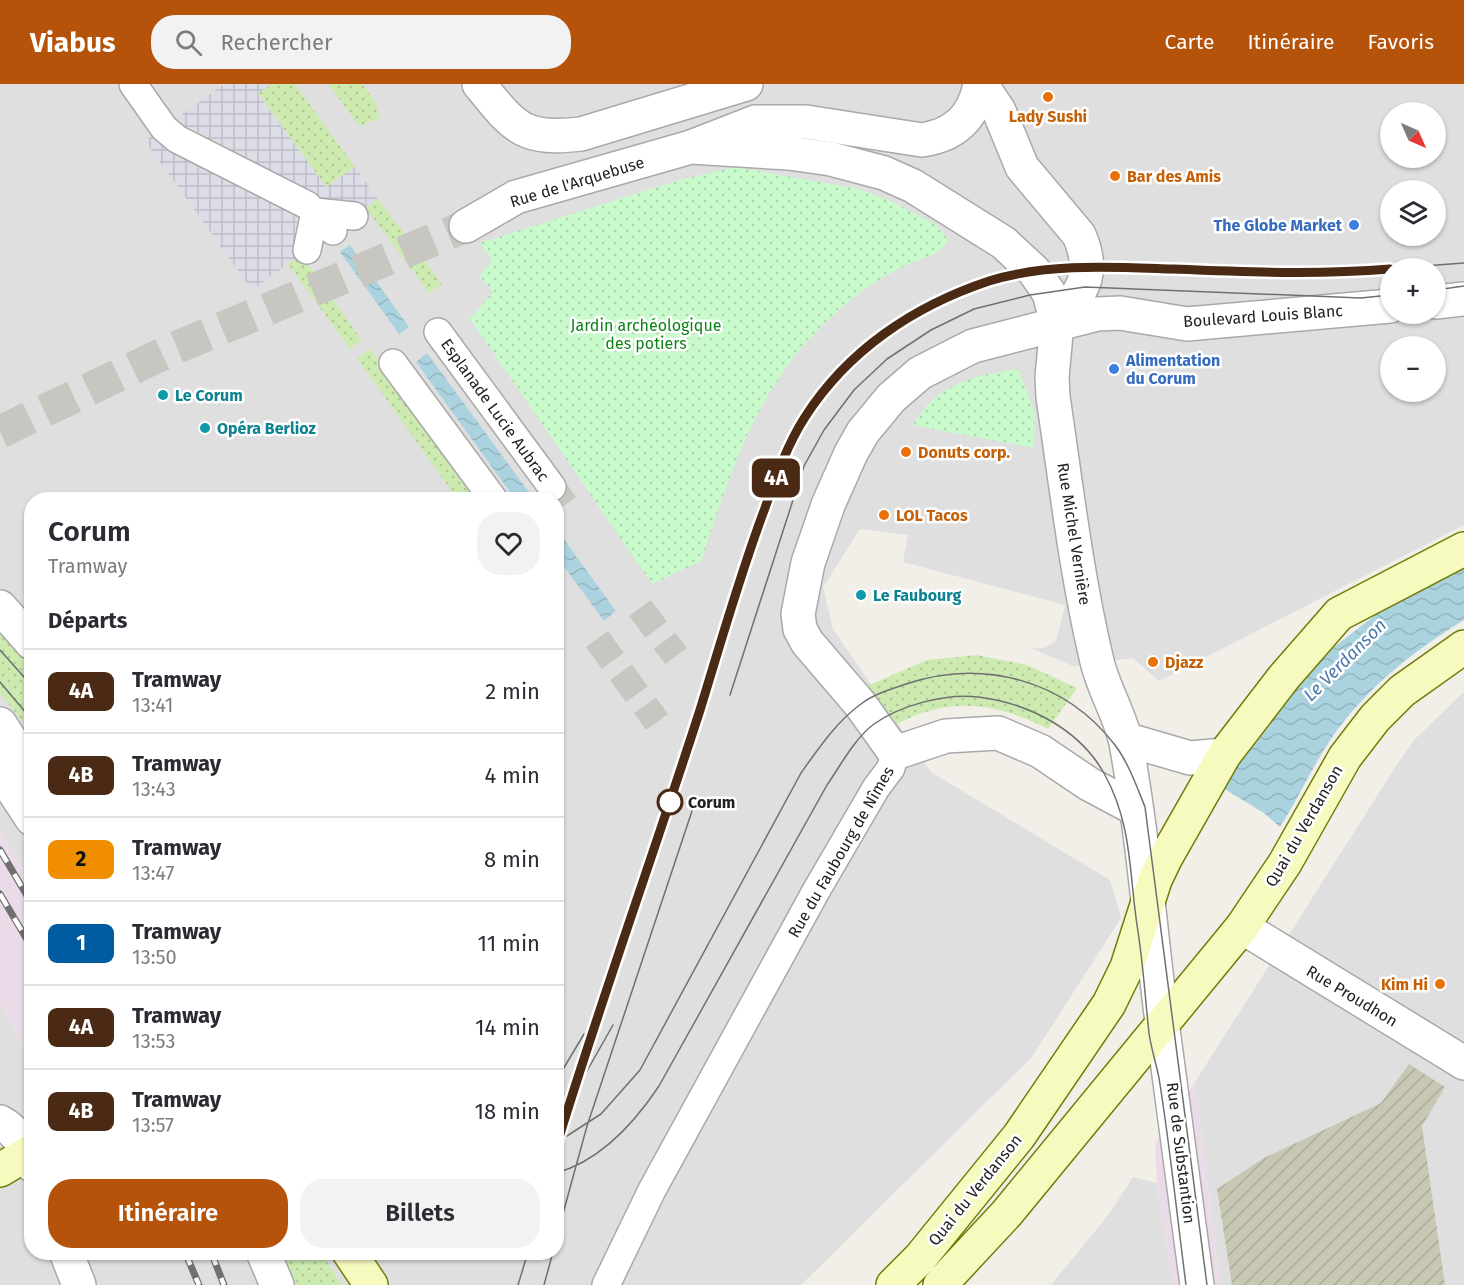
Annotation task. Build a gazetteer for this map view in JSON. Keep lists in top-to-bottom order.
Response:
{
  "streets": {
    "main road": ["Quai du Verdanson"],
    "street": [
      "Rue de l'Arquebuse",
      "Boulevard Louis Blanc",
      "Esplanade Lucie Aubrac",
      "Rue Michel Vernière",
      "Rue du Faubourg de Nîmes",
      "Rue Proudhon",
      "Rue de Substantion"
    ]
  },
  "crossings": [
    ["Rue de l'Arquebuse", "Boulevard Louis Blanc"],
    ["Rue de l'Arquebuse", "Rue Michel Vernière"],
    ["Rue de l'Arquebuse", "Rue du Faubourg de Nîmes"],
    ["Boulevard Louis Blanc", "Rue Michel Vernière"],
    ["Boulevard Louis Blanc", "Rue du Faubourg de Nîmes"],
    ["Rue Michel Vernière", "Quai du Verdanson"],
    ["Rue Michel Vernière", "Rue du Faubourg de Nîmes"],
    ["Quai du Verdanson", "Rue Proudhon"],
    ["Quai du Verdanson", "Rue de Substantion"]
  ],
  "water": ["Le Verdanson"],
  "parks": ["Jardin archéologique des potiers"],
  "places": [
    "Lady Sushi",
    "Bar des Amis",
    "The Globe Market",
    "Alimentation du Corum",
    "Le Corum",
    "Opéra Berlioz",
    "Donuts corp.",
    "LOL Tacos",
    "Le Faubourg",
    "Djazz",
    "Corum",
    "Kim Hi"
  ],
  "lines": ["tram line 4A"],
  "north": "bottom right",
  "page": {
    "header": "Viabus",
    "search": "Rechercher",
    "nav": ["Carte", "Itinéraire", "Favoris"],
    "on_map": "4A",
    "map_buttons": ["+", "−"],
    "heading": [
      ["Corum", "Tramway"],
      "Départs"
    ],
    "list": [
      {
        "mark": "4A",
        "name": "Tramway",
        "note": "13:41",
        "value": "2 min"
      },
      {
        "mark": "4B",
        "name": "Tramway",
        "note": "13:43",
        "value": "4 min"
      },
      {
        "mark": "2",
        "name": "Tramway",
        "note": "13:47",
        "value": "8 min"
      },
      {
        "mark": "1",
        "name": "Tramway",
        "note": "13:50",
        "value": "11 min"
      },
      {
        "mark": "4A",
        "name": "Tramway",
        "note": "13:53",
        "value": "14 min"
      },
      {
        "mark": "4B",
        "name": "Tramway",
        "note": "13:57",
        "value": "18 min"
      }
    ],
    "buttons": ["Itinéraire", "Billets"]
  }
}
